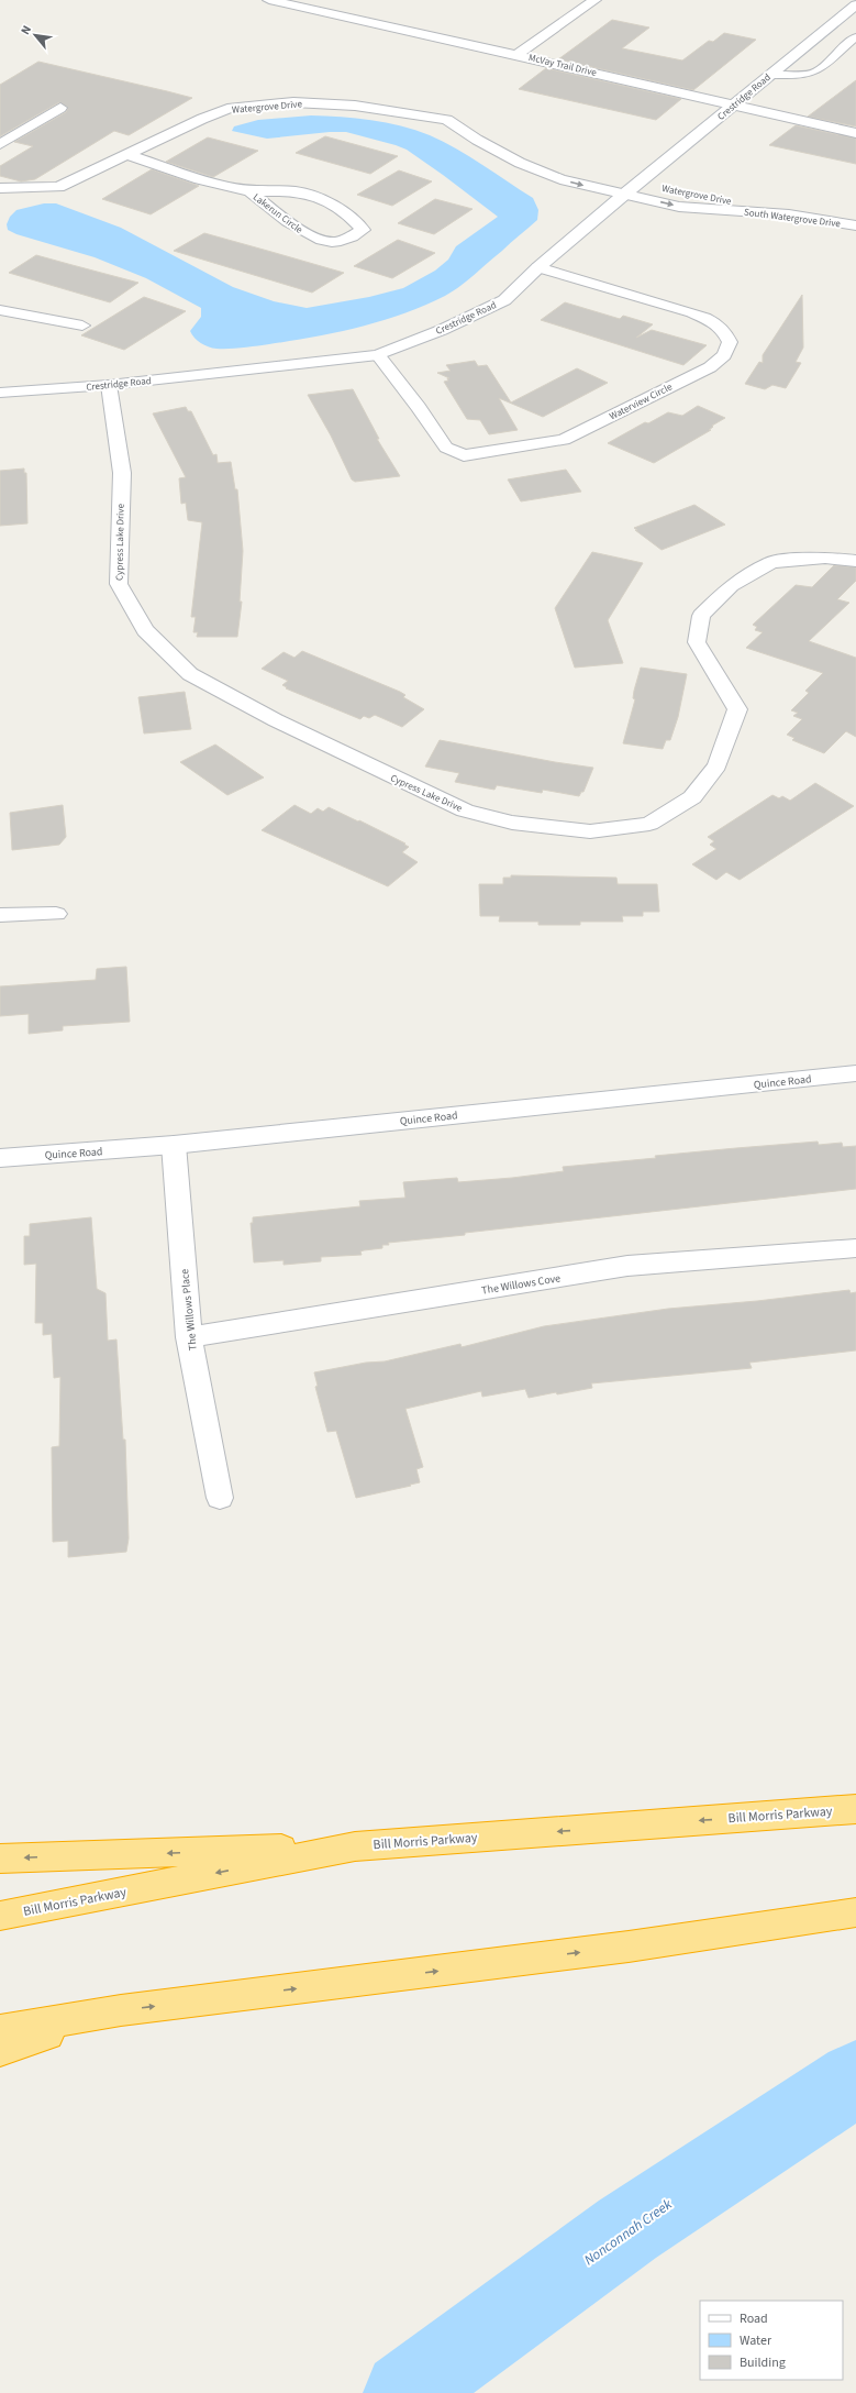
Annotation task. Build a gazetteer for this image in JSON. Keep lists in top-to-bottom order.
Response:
{
  "streets": {
    "highway": ["Bill Morris Parkway"],
    "street": [
      "McVay Trail Drive",
      "Crestridge Road",
      "Watergrove Drive",
      "Lakerun Circle",
      "South Watergrove Drive",
      "Waterview Circle",
      "Cypress Lake Drive",
      "Quince Road",
      "The Willows Cove",
      "The Willows Place"
    ]
  },
  "crossings": [
    ["McVay Trail Drive", "Crestridge Road"],
    ["Crestridge Road", "Watergrove Drive"],
    ["Crestridge Road", "South Watergrove Drive"],
    ["Crestridge Road", "Waterview Circle"],
    ["Crestridge Road", "Cypress Lake Drive"],
    ["Watergrove Drive", "Lakerun Circle"],
    ["Watergrove Drive", "South Watergrove Drive"],
    ["Quince Road", "The Willows Place"],
    ["The Willows Cove", "The Willows Place"]
  ],
  "one_way": ["South Watergrove Drive"],
  "water": ["Nonconnah Creek"],
  "legend": ["Road", "Water", "Building"],
  "north": "top left"
}
